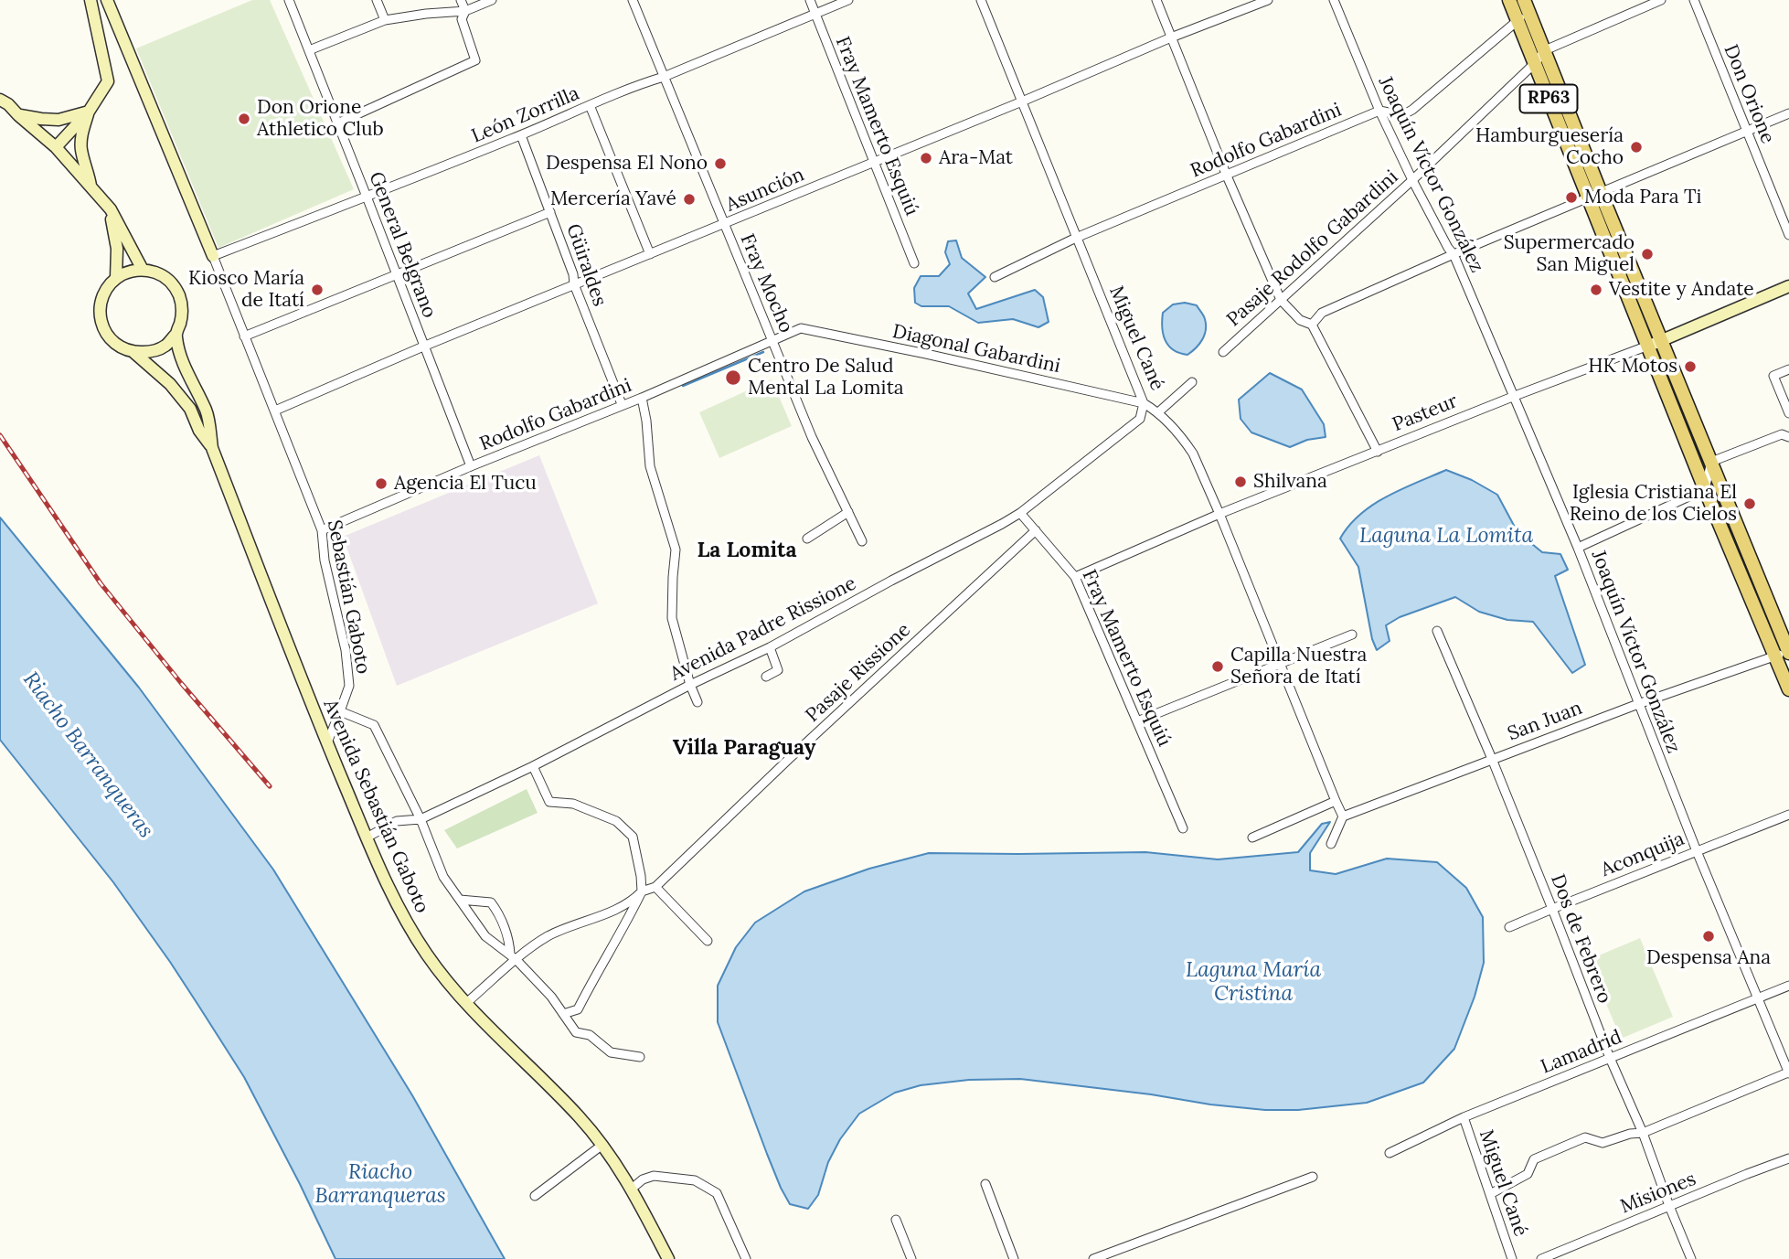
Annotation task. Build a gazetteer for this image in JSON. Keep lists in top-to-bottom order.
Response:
{
  "streets": {
    "main road": ["RP63", "Pasteur", "Avenida Sebastián Gaboto"],
    "street": [
      "Don Orione",
      "León Zorrilla",
      "Fray Mamerto Esquiú",
      "Rodolfo Gabardini",
      "Joaquín Víctor González",
      "Asunción",
      "General Belgrano",
      "Pasaje Rodolfo Gabardini",
      "Güiraldes",
      "Fray Mocho",
      "Miguel Cané",
      "Diagonal Gabardini",
      "Sebastián Gaboto",
      "Avenida Padre Rissione",
      "Pasaje Rissione",
      "San Juan",
      "Aconquija",
      "Dos de Febrero",
      "Lamadrid",
      "Misiones"
    ]
  },
  "crossings": [
    ["RP63", "Rodolfo Gabardini"],
    ["RP63", "Pasaje Rodolfo Gabardini"],
    ["RP63", "Pasteur"],
    ["RP63", "San Juan"],
    ["León Zorrilla", "Fray Mamerto Esquiú"],
    ["León Zorrilla", "General Belgrano"],
    ["León Zorrilla", "Güiraldes"],
    ["León Zorrilla", "Fray Mocho"],
    ["León Zorrilla", "Sebastián Gaboto"],
    ["Fray Mamerto Esquiú", "Asunción"],
    ["Fray Mamerto Esquiú", "Pasteur"],
    ["Fray Mamerto Esquiú", "Avenida Padre Rissione"],
    ["Fray Mamerto Esquiú", "Pasaje Rissione"],
    ["Rodolfo Gabardini", "Joaquín Víctor González"],
    ["Rodolfo Gabardini", "General Belgrano"],
    ["Rodolfo Gabardini", "Güiraldes"],
    ["Rodolfo Gabardini", "Fray Mocho"],
    ["Rodolfo Gabardini", "Miguel Cané"],
    ["Rodolfo Gabardini", "Diagonal Gabardini"],
    ["Rodolfo Gabardini", "Sebastián Gaboto"],
    ["Joaquín Víctor González", "Pasaje Rodolfo Gabardini"],
    ["Joaquín Víctor González", "Pasteur"],
    ["Joaquín Víctor González", "San Juan"],
    ["Joaquín Víctor González", "Aconquija"],
    ["Joaquín Víctor González", "Lamadrid"],
    ["Asunción", "General Belgrano"],
    ["Asunción", "Güiraldes"],
    ["Asunción", "Fray Mocho"],
    ["Asunción", "Miguel Cané"],
    ["Asunción", "Sebastián Gaboto"],
    ["Miguel Cané", "Diagonal Gabardini"],
    ["Miguel Cané", "Pasteur"],
    ["Miguel Cané", "Avenida Padre Rissione"],
    ["Miguel Cané", "San Juan"],
    ["Miguel Cané", "Lamadrid"],
    ["Diagonal Gabardini", "Avenida Padre Rissione"],
    ["Sebastián Gaboto", "Avenida Sebastián Gaboto"],
    ["Avenida Padre Rissione", "Avenida Sebastián Gaboto"],
    ["Pasaje Rissione", "Avenida Sebastián Gaboto"],
    ["San Juan", "Dos de Febrero"],
    ["Aconquija", "Dos de Febrero"],
    ["Dos de Febrero", "Lamadrid"],
    ["Dos de Febrero", "Misiones"]
  ],
  "districts": ["La Lomita", "Villa Paraguay"],
  "water": ["Laguna La Lomita", "Riacho Barranqueras", "Laguna María Cristina"],
  "places": [
    "Don Orione Athletico Club",
    "Hamburguesería Cocho",
    "Ara-Mat",
    "Despensa El Nono",
    "Moda Para Ti",
    "Mercería Yavé",
    "Supermercado San Miguel",
    "Kiosco María de Itatí",
    "Vestite y Andate",
    "HK Motos",
    "Centro De Salud Mental La Lomita",
    "Shilvana",
    "Agencia El Tucu",
    "Iglesia Cristiana El Reino de los Cielos",
    "Capilla Nuestra Señora de Itatí",
    "Despensa Ana"
  ]
}
